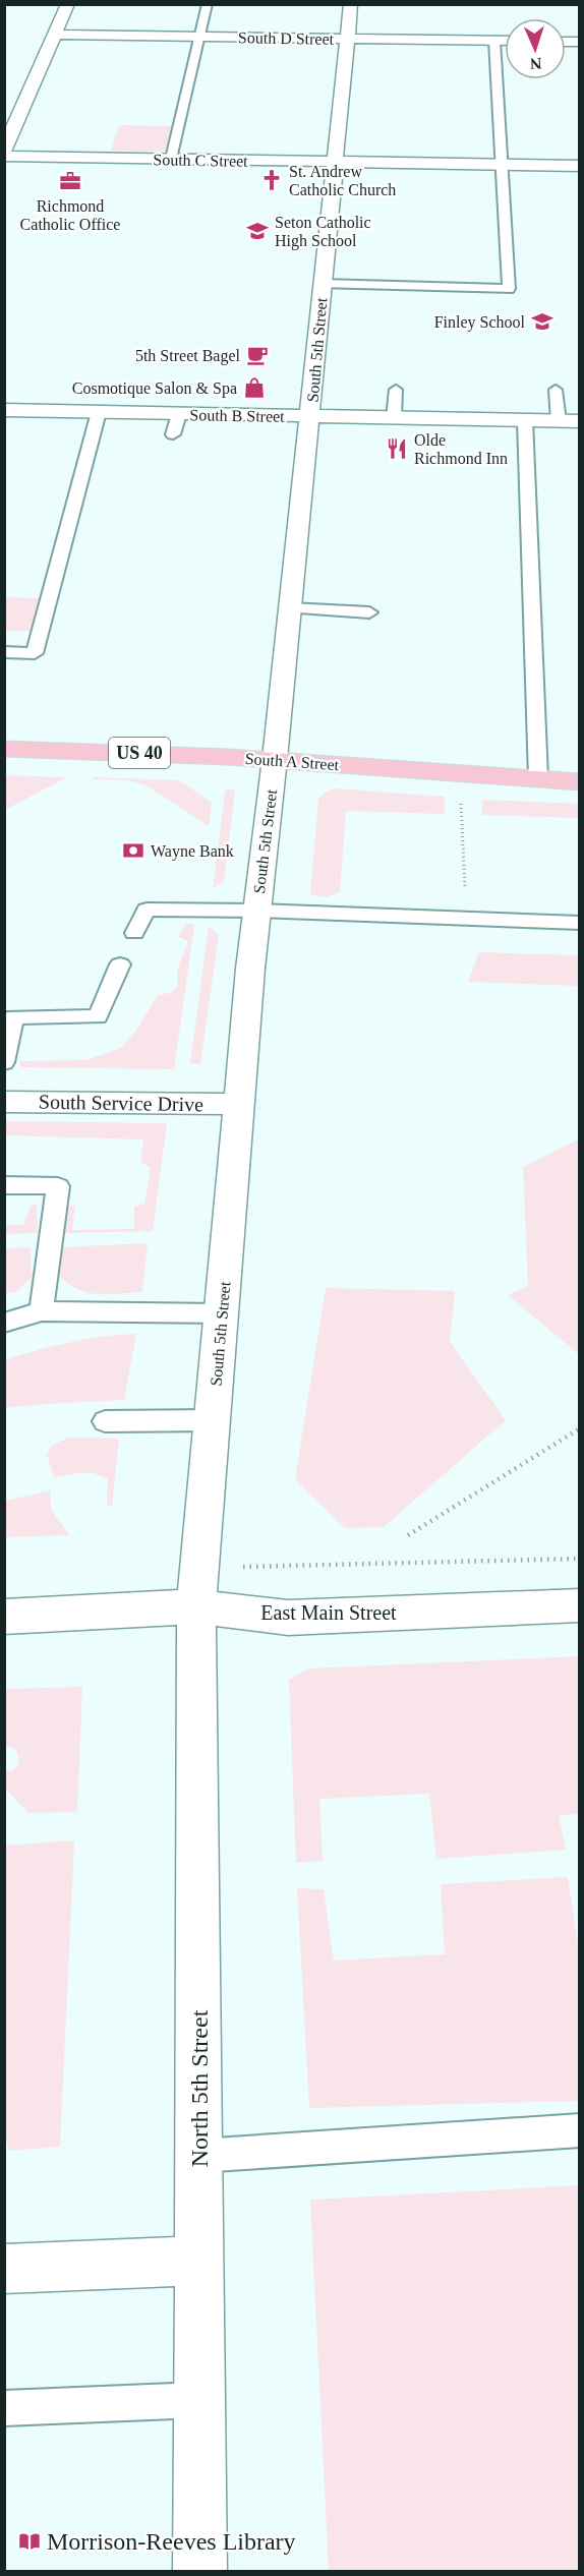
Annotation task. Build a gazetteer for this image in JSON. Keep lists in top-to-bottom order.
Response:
{
  "streets": {
    "main road": ["US 40", "South A Street"],
    "street": [
      "South D Street",
      "South C Street",
      "South 5th Street",
      "South B Street",
      "South Service Drive",
      "East Main Street",
      "North 5th Street"
    ]
  },
  "crossings": [
    ["South D Street", "South 5th Street"],
    ["South C Street", "South 5th Street"],
    ["South 5th Street", "South B Street"],
    ["South 5th Street", "South A Street"],
    ["South 5th Street", "South Service Drive"],
    ["South 5th Street", "East Main Street"],
    ["South 5th Street", "North 5th Street"],
    ["East Main Street", "North 5th Street"]
  ],
  "places": {
    "church": ["St. Andrew Catholic Church"],
    "office": ["Richmond Catholic Office"],
    "school or university": ["Seton Catholic High School", "Finley School"],
    "cafe": ["5th Street Bagel"],
    "shop": ["Cosmotique Salon & Spa"],
    "restaurant": ["Olde Richmond Inn"],
    "bank": ["Wayne Bank"],
    "library": ["Morrison-Reeves Library"]
  },
  "north": "bottom"
}
